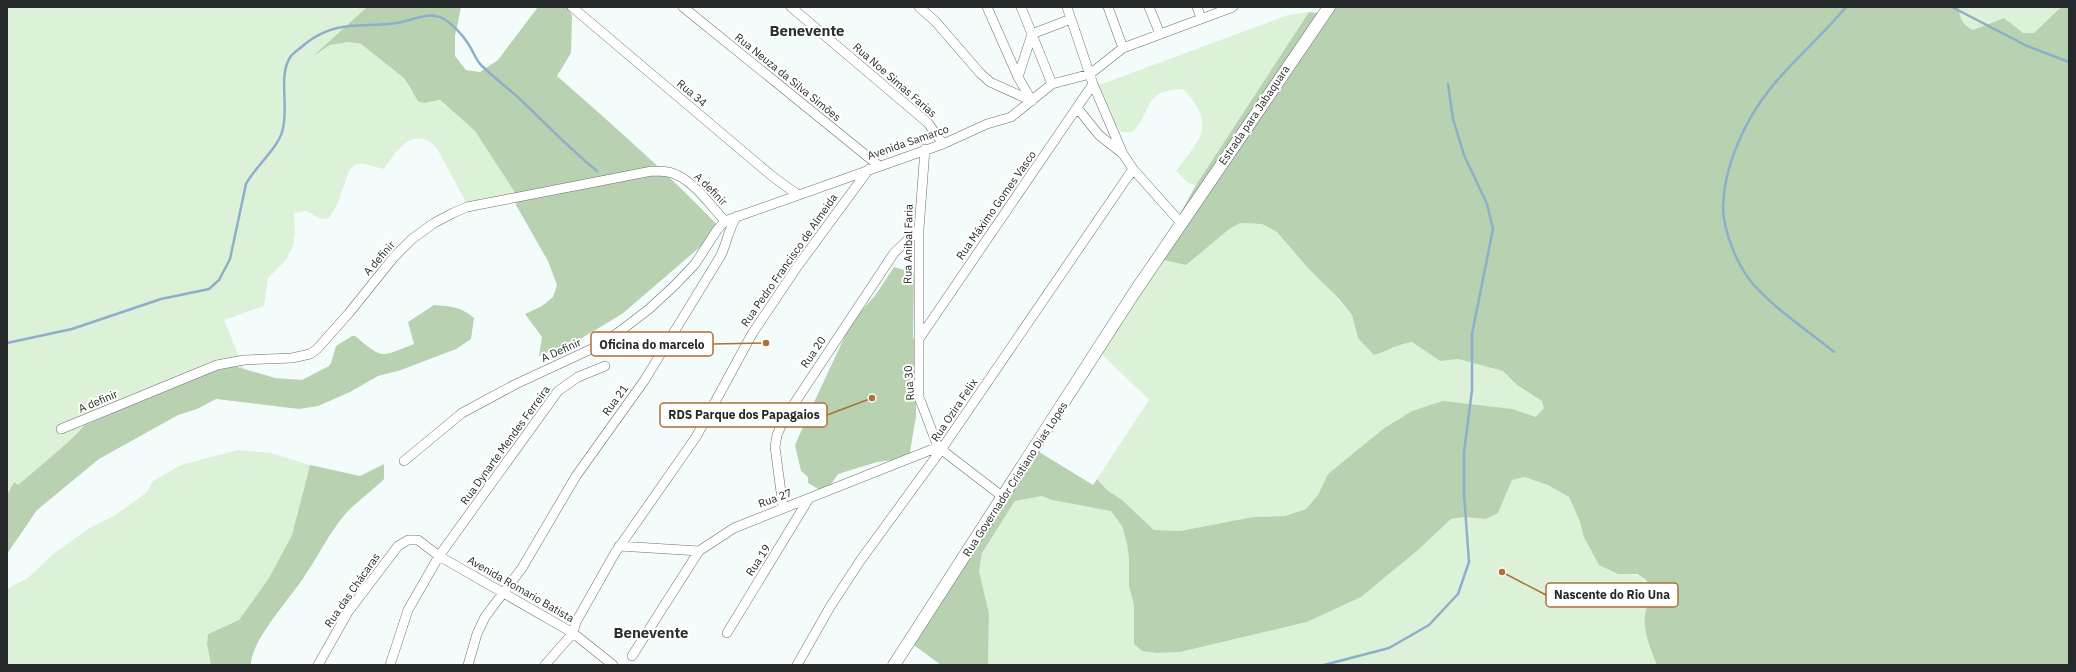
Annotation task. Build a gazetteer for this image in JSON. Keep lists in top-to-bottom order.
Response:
{
  "streets": {
    "street": [
      "Rua Neuza da Silva Simões",
      "Rua Noe Simas Farias",
      "Rua 34",
      "Estrada para Jabaquara",
      "Avenida Samarco",
      "A definir",
      "Rua Máximo Gomes Vasco",
      "Rua Anibal Faria",
      "Rua Pedro Francisco de Almeida",
      "A Definir",
      "Rua 20",
      "Rua 30",
      "Rua 21",
      "Rua Ozira Felix",
      "Rua Dynarte Mendes Ferreira",
      "Rua Governador Cristiano Dias Lopes",
      "Rua 27",
      "Rua 19",
      "Avenida Romario Batista",
      "Rua das Chácaras"
    ]
  },
  "crossings": [
    ["Rua Neuza da Silva Simões", "Avenida Samarco"],
    ["Rua Noe Simas Farias", "Avenida Samarco"],
    ["Rua 34", "Avenida Samarco"],
    ["Estrada para Jabaquara", "Rua Governador Cristiano Dias Lopes"],
    ["Avenida Samarco", "A definir"],
    ["Avenida Samarco", "Rua Anibal Faria"],
    ["Avenida Samarco", "Rua Pedro Francisco de Almeida"],
    ["Avenida Samarco", "A Definir"],
    ["Avenida Samarco", "Rua 21"],
    ["A definir", "A Definir"],
    ["Rua Máximo Gomes Vasco", "Rua Anibal Faria"],
    ["Rua Máximo Gomes Vasco", "Rua 30"],
    ["Rua Anibal Faria", "Rua 20"],
    ["Rua Anibal Faria", "Rua 30"],
    ["Rua Pedro Francisco de Almeida", "Avenida Romario Batista"],
    ["Rua 20", "Rua 27"],
    ["Rua 30", "Rua Ozira Felix"],
    ["Rua 30", "Rua 27"],
    ["Rua 21", "Avenida Romario Batista"],
    ["Rua Ozira Felix", "Rua 27"],
    ["Rua Dynarte Mendes Ferreira", "Avenida Romario Batista"],
    ["Rua 27", "Rua 19"],
    ["Avenida Romario Batista", "Rua das Chácaras"]
  ],
  "districts": ["Benevente", "Benevente"],
  "places": ["Oficina do marcelo", "RDS Parque dos Papagaios", "Nascente do Rio Una"]
}
